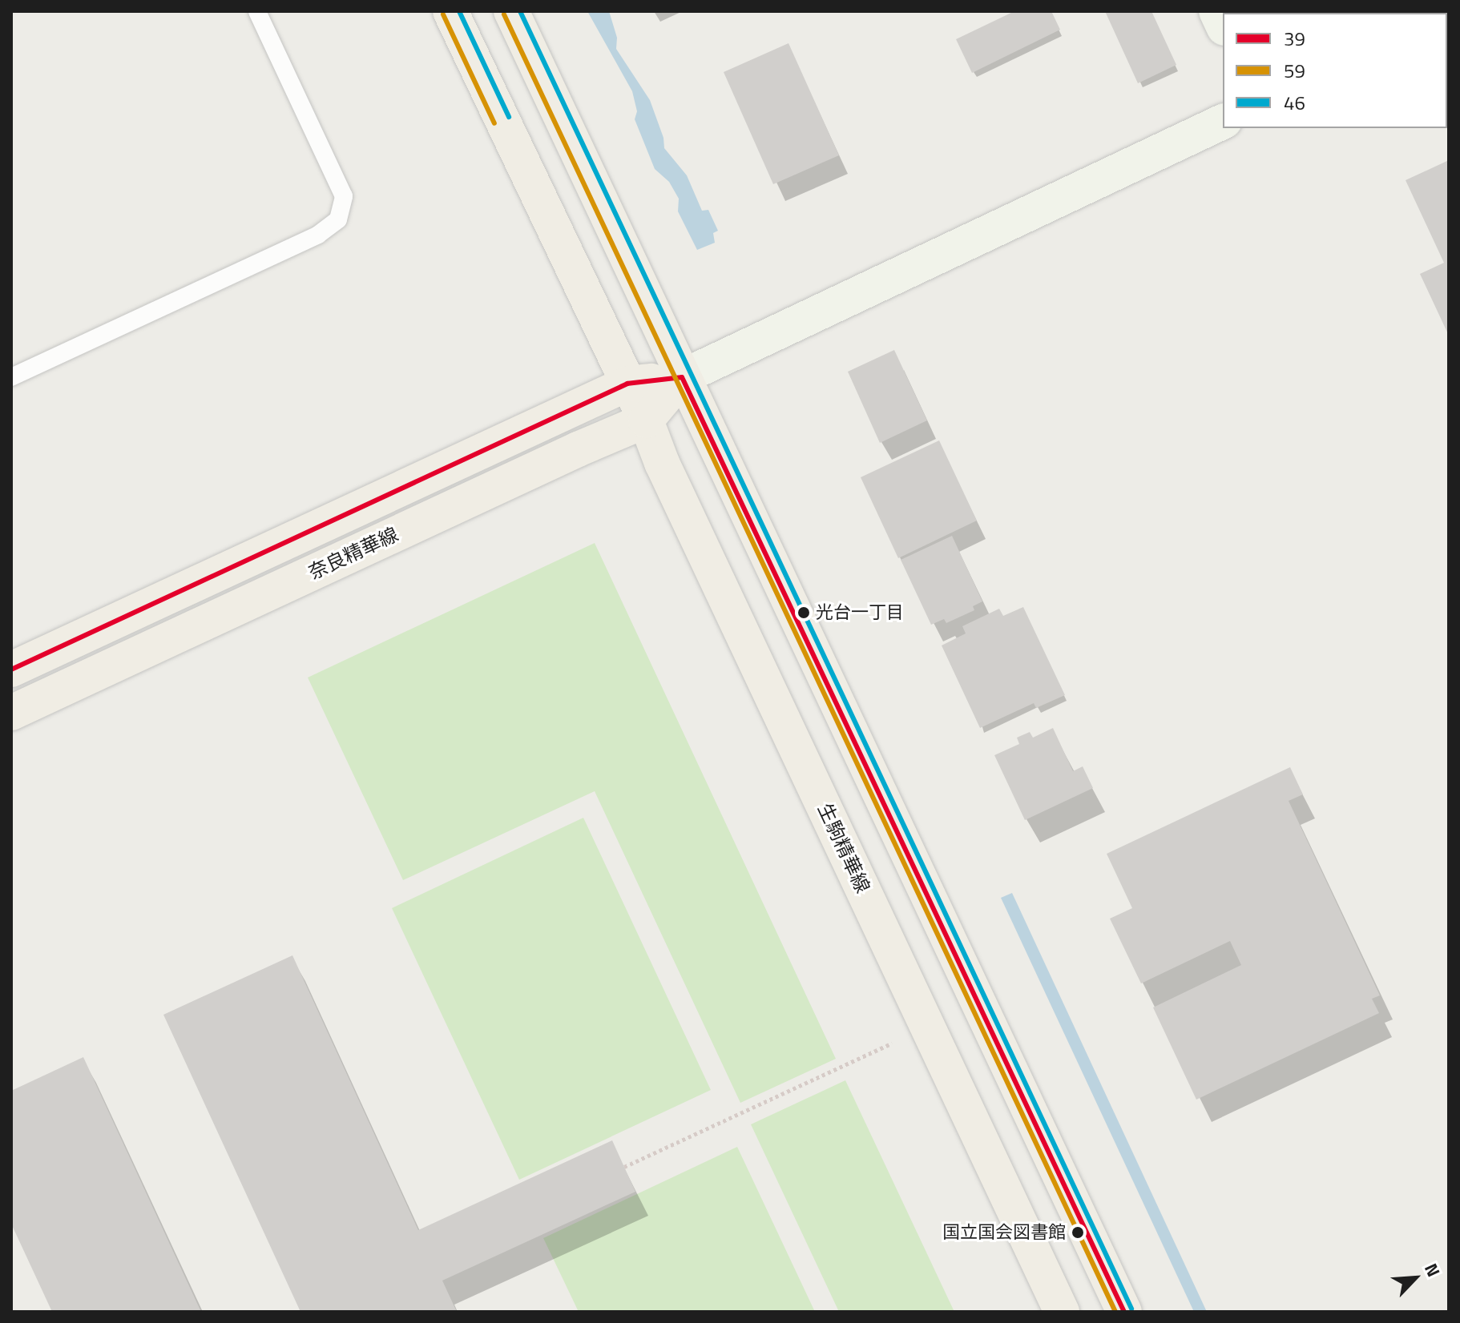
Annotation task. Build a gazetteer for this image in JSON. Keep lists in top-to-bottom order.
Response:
{
  "streets": {
    "main road": ["奈良精華線", "生駒精華線"]
  },
  "crossings": [
    ["奈良精華線", "生駒精華線"]
  ],
  "places": ["光台一丁目", "国立国会図書館"],
  "lines": ["transit line 46", "transit line 59", "transit line 39"],
  "legend": ["39", "59", "46"],
  "north": "top right"
}
